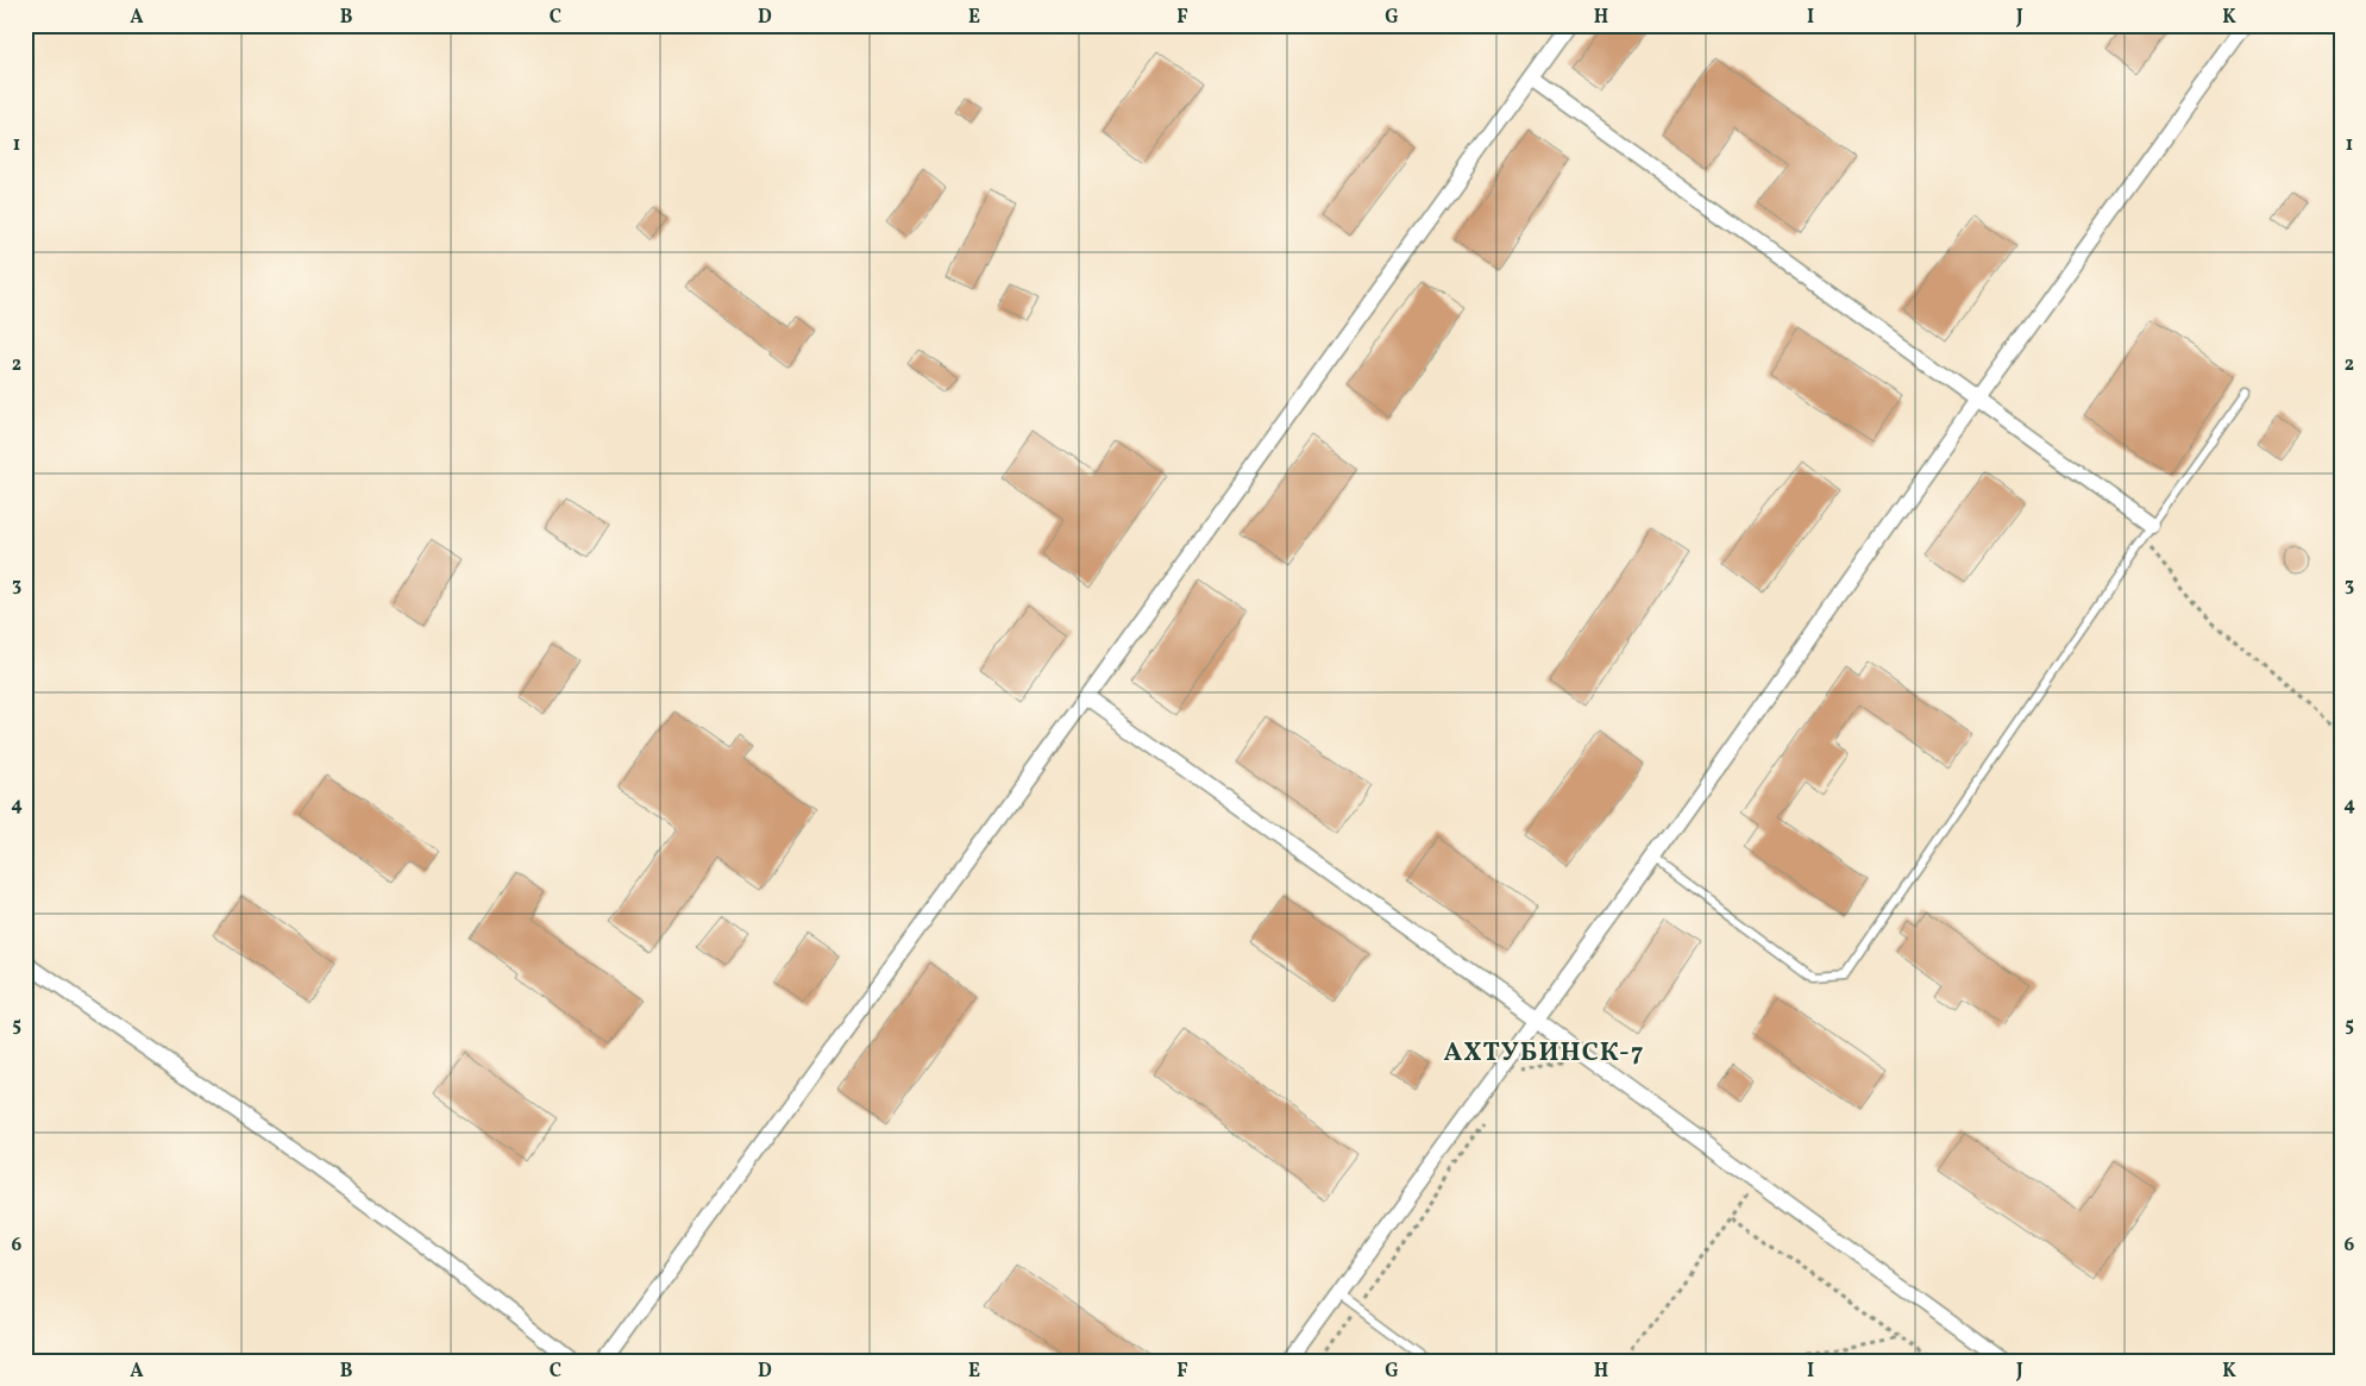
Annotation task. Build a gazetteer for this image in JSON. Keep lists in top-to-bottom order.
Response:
{
  "districts": ["АХТУБИНСК-7"],
  "grid": {
    "columns": [
      "A",
      "B",
      "C",
      "D",
      "E",
      "F",
      "G",
      "H",
      "I",
      "J",
      "K"
    ],
    "rows": [
      "1",
      "2",
      "3",
      "4",
      "5",
      "6"
    ]
  }
}
